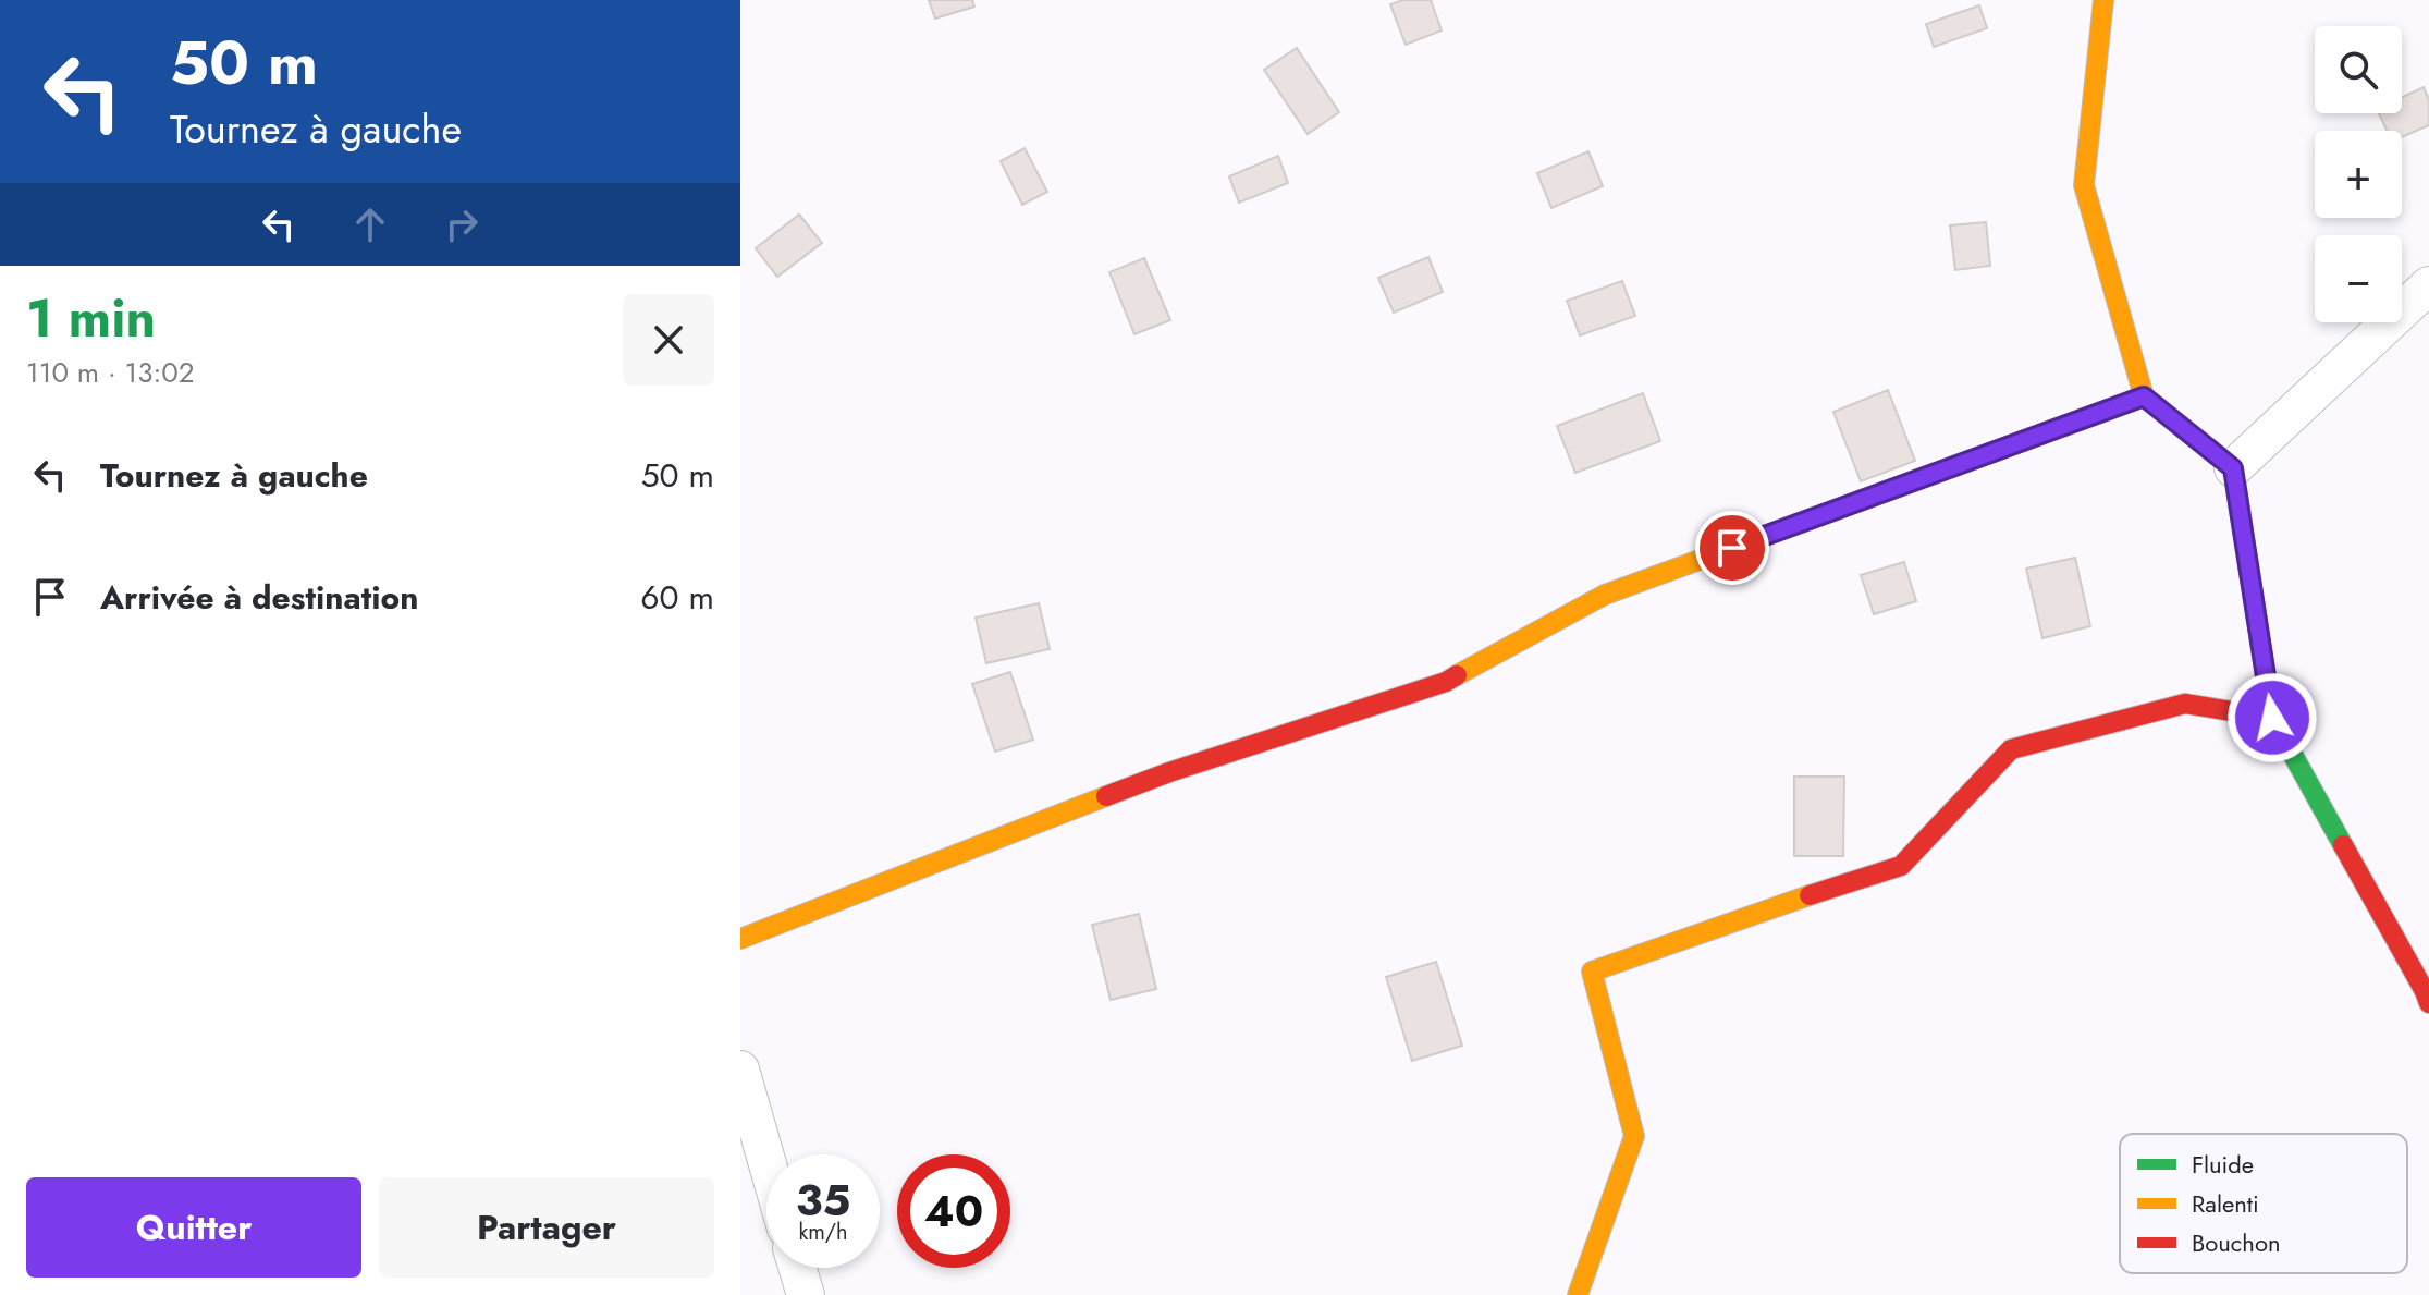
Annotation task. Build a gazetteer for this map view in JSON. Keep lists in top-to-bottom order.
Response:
{
  "legend": ["Fluide", "Ralenti", "Bouchon"],
  "page": {
    "turn": ["50 m", "Tournez à gauche"],
    "map_buttons": ["+", "−"],
    "heading": ["1 min", "110 m · 13:02"],
    "list": [
      {
        "name": "Tournez à gauche",
        "value": "50 m"
      },
      {
        "name": "Arrivée à destination",
        "value": "60 m"
      }
    ],
    "speed": "35 km/h",
    "limit": "40",
    "buttons": ["Quitter", "Partager"]
  }
}
